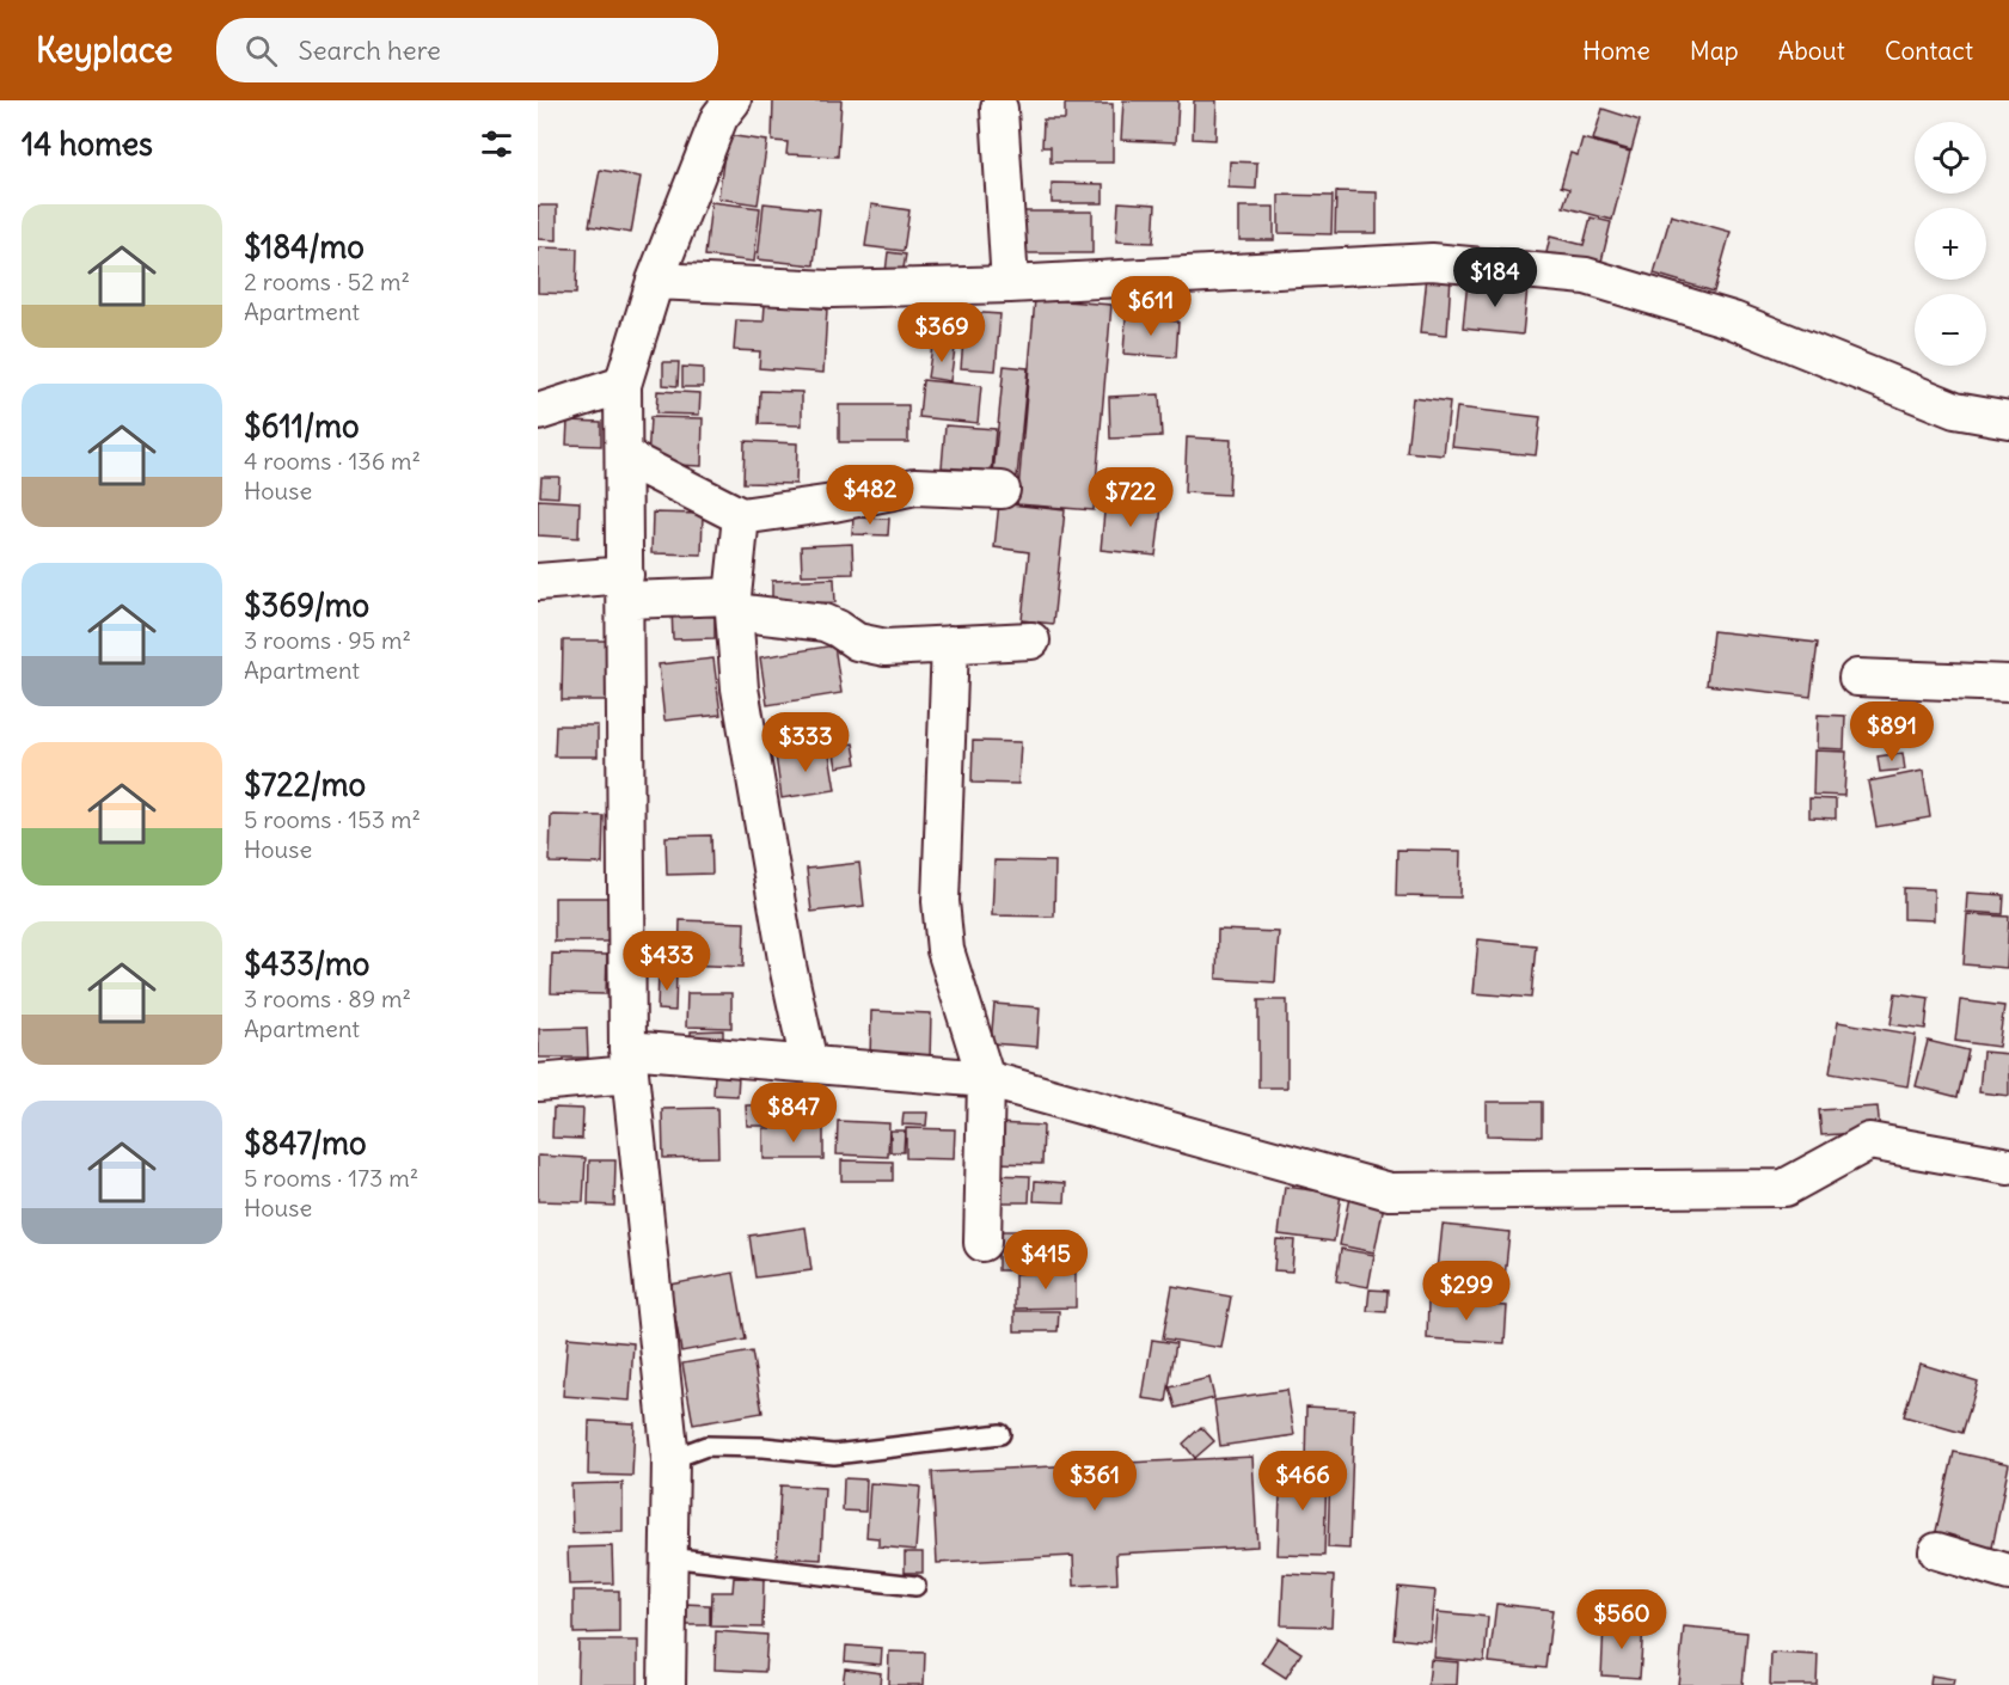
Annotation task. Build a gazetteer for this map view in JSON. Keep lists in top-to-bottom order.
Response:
{
  "page": {
    "header": "Keyplace",
    "search": "Search here",
    "nav": [
      "Home",
      "Map",
      "About",
      "Contact"
    ],
    "heading": "14 homes",
    "map_buttons": ["+", "−"],
    "list": [
      {
        "name": "$184/mo",
        "note": "2 rooms · 52 m² · Apartment"
      },
      {
        "name": "$611/mo",
        "note": "4 rooms · 136 m² · House"
      },
      {
        "name": "$369/mo",
        "note": "3 rooms · 95 m² · Apartment"
      },
      {
        "name": "$722/mo",
        "note": "5 rooms · 153 m² · House"
      },
      {
        "name": "$433/mo",
        "note": "3 rooms · 89 m² · Apartment"
      },
      {
        "name": "$847/mo",
        "note": "5 rooms · 173 m² · House"
      }
    ],
    "price": [
      "$184",
      "$611",
      "$369",
      "$482",
      "$722",
      "$891",
      "$333",
      "$433",
      "$847",
      "$415",
      "$299",
      "$361",
      "$466",
      "$560"
    ]
  }
}
